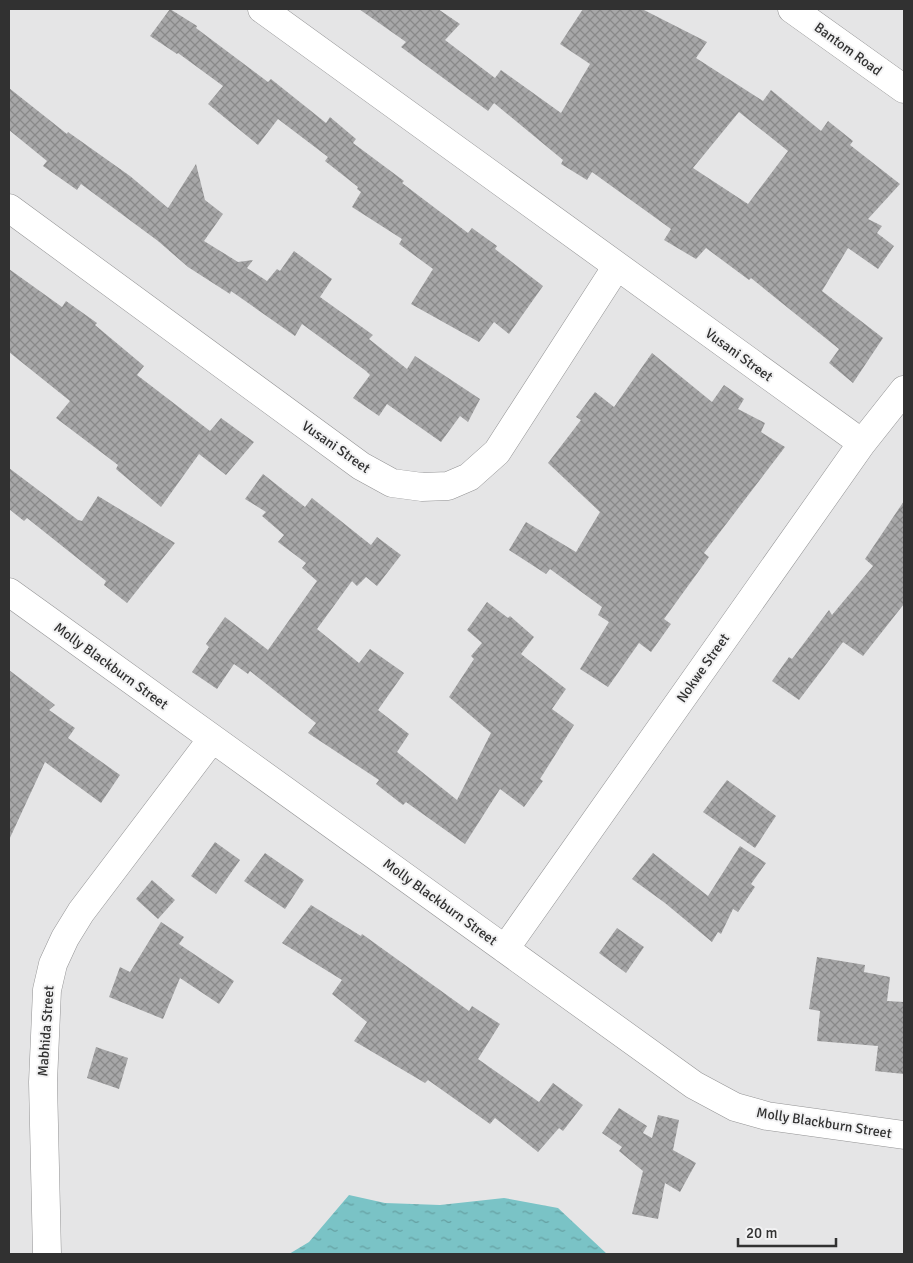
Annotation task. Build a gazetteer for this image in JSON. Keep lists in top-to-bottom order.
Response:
{
  "streets": {
    "street": [
      "Bantom Road",
      "Vusani Street",
      "Molly Blackburn Street",
      "Nokwe Street",
      "Mabhida Street"
    ]
  },
  "crossings": [
    ["Vusani Street", "Nokwe Street"],
    ["Molly Blackburn Street", "Nokwe Street"],
    ["Molly Blackburn Street", "Mabhida Street"]
  ],
  "scale_bar": "20 m"
}
